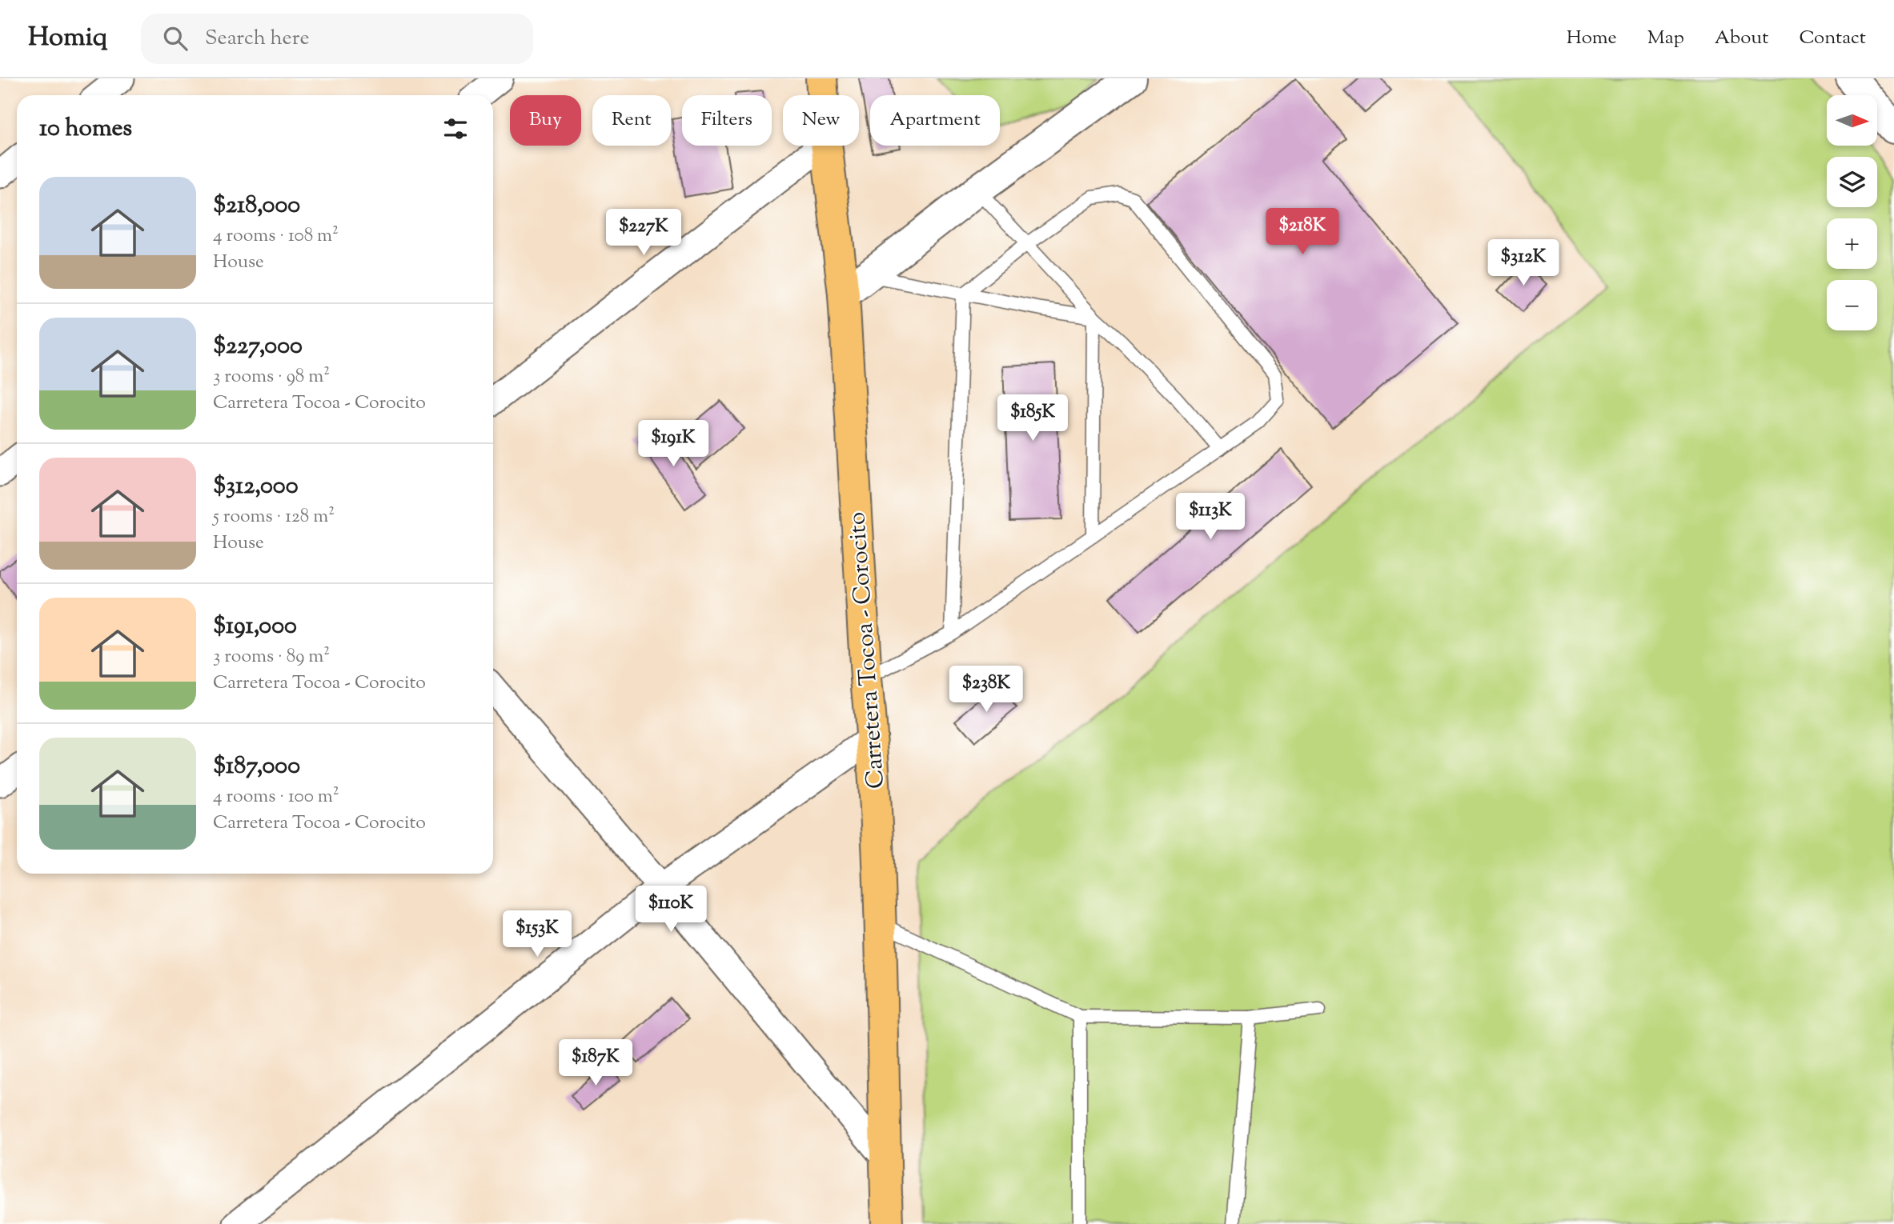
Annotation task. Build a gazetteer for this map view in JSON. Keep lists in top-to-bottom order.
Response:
{
  "streets": {
    "main road": ["Carretera Tocoa - Corocito"]
  },
  "north": "right",
  "page": {
    "header": "Homiq",
    "search": "Search here",
    "nav": [
      "Home",
      "Map",
      "About",
      "Contact"
    ],
    "map_buttons": ["+", "−"],
    "chip": [
      "Buy",
      "Rent",
      "Filters",
      "New",
      "Apartment"
    ],
    "heading": "10 homes",
    "list": [
      {
        "name": "$218,000",
        "note": "4 rooms · 108 m² · House"
      },
      {
        "name": "$227,000",
        "note": "3 rooms · 98 m² · Carretera Tocoa - Corocito"
      },
      {
        "name": "$312,000",
        "note": "5 rooms · 128 m² · House"
      },
      {
        "name": "$191,000",
        "note": "3 rooms · 89 m² · Carretera Tocoa - Corocito"
      },
      {
        "name": "$187,000",
        "note": "4 rooms · 100 m² · Carretera Tocoa - Corocito"
      }
    ],
    "price": [
      "$218K",
      "$227K",
      "$312K",
      "$185K",
      "$191K",
      "$113K",
      "$238K",
      "$110K",
      "$153K",
      "$187K"
    ]
  }
}
